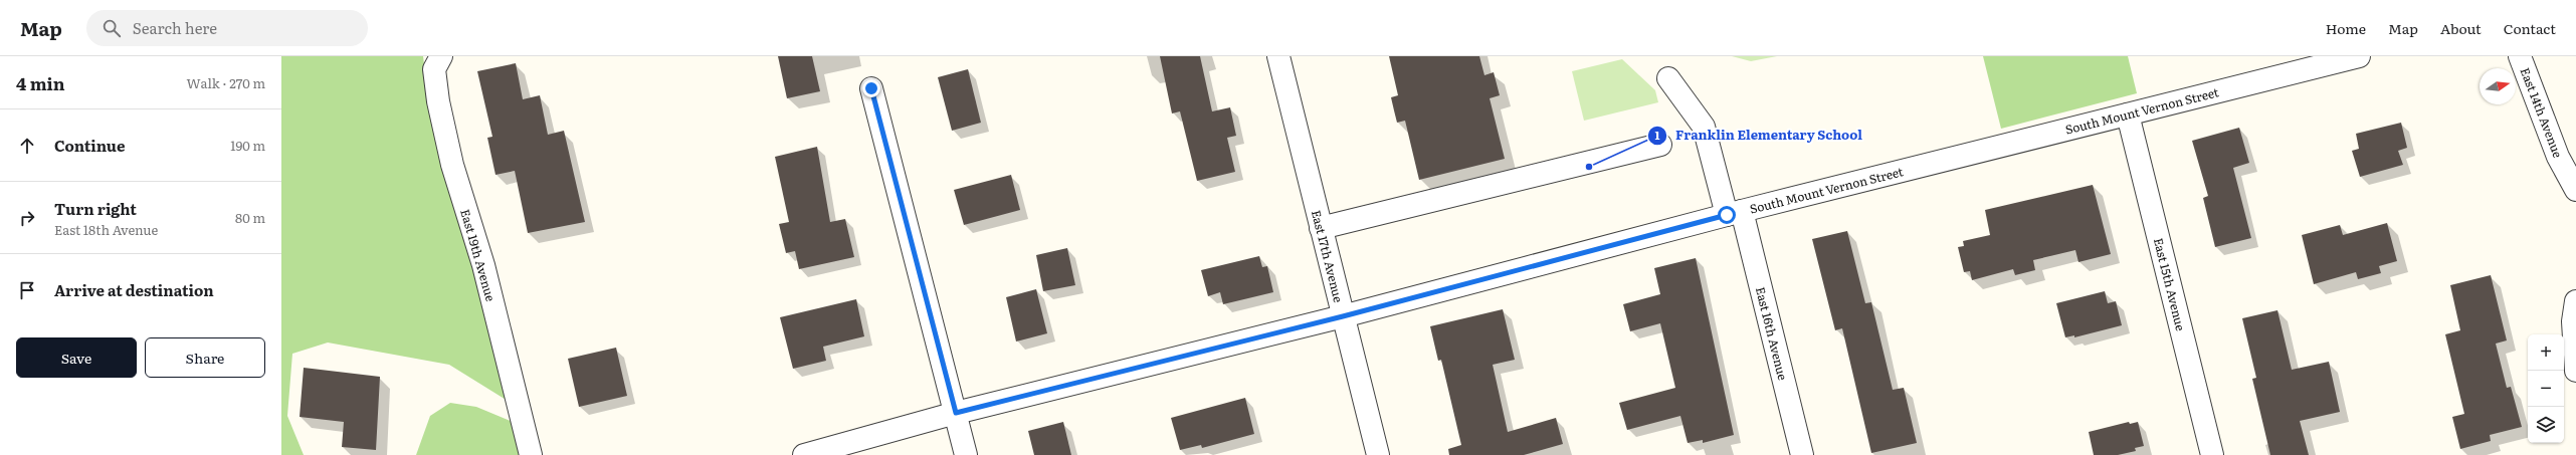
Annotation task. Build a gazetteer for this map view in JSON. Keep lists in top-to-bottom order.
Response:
{
  "streets": {
    "street": [
      "South Mount Vernon Street",
      "East 14th Avenue",
      "East 19th Avenue",
      "East 17th Avenue",
      "East 15th Avenue",
      "East 16th Avenue"
    ]
  },
  "crossings": [
    ["South Mount Vernon Street", "East 17th Avenue"],
    ["South Mount Vernon Street", "East 15th Avenue"],
    ["South Mount Vernon Street", "East 16th Avenue"]
  ],
  "places": ["Franklin Elementary School"],
  "north": "right",
  "page": {
    "header": "Map",
    "search": "Search here",
    "nav": [
      "Home",
      "Map",
      "About",
      "Contact"
    ],
    "heading": ["4 min", "Walk · 270 m"],
    "list": [
      ["Continue", "190 m"],
      ["Turn right", "East 18th Avenue", "80 m"],
      "Arrive at destination"
    ],
    "buttons": ["Save", "Share"],
    "map_buttons": ["+", "−"]
  }
}
